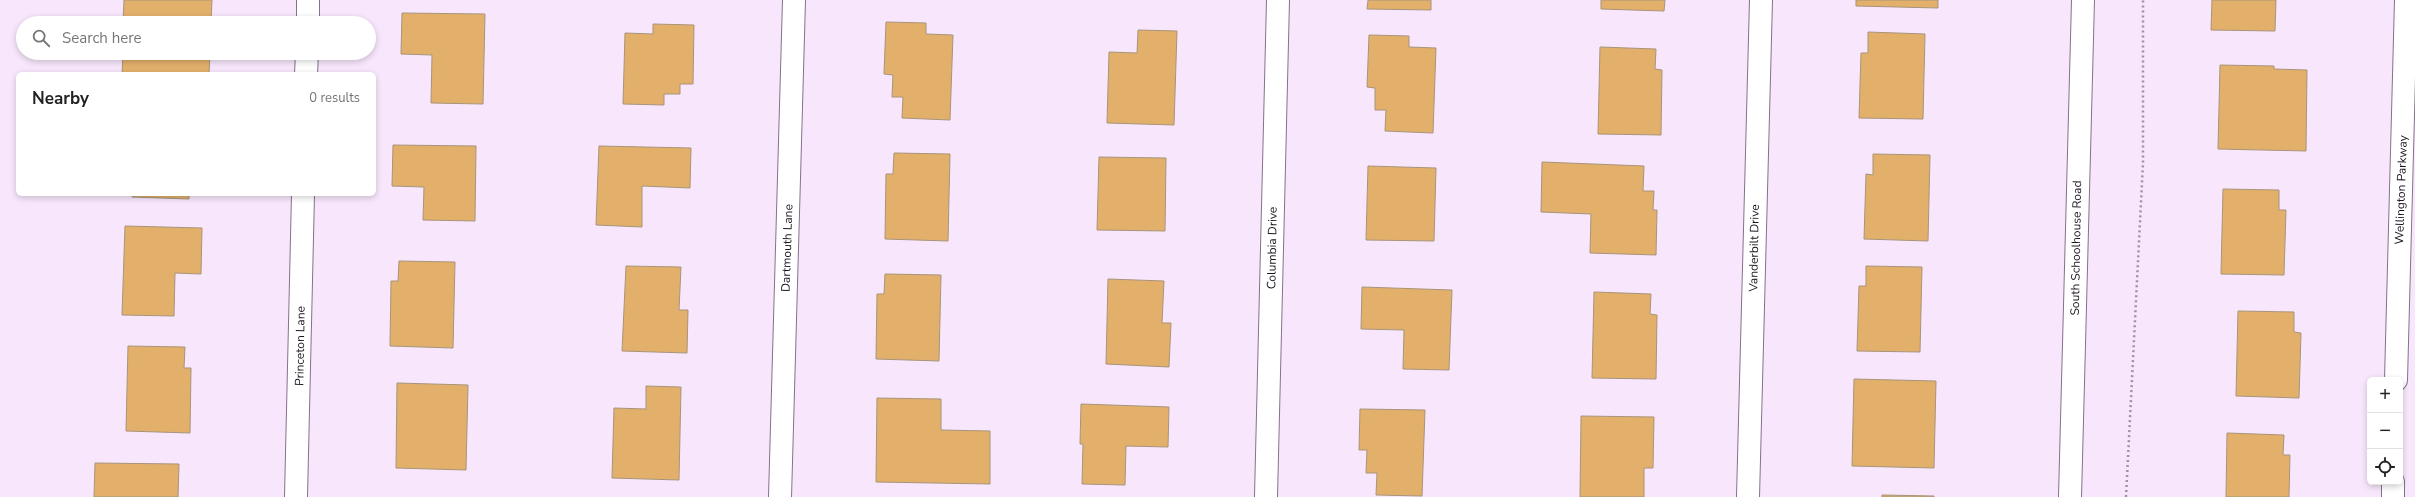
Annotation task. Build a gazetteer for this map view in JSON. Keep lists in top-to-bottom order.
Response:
{
  "streets": {
    "street": [
      "Wellington Parkway",
      "Dartmouth Lane",
      "Columbia Drive",
      "Vanderbilt Drive",
      "South Schoolhouse Road",
      "Princeton Lane"
    ]
  },
  "page": {
    "search": "Search here",
    "heading": ["Nearby", "0 results"],
    "map_buttons": ["+", "−"]
  }
}
